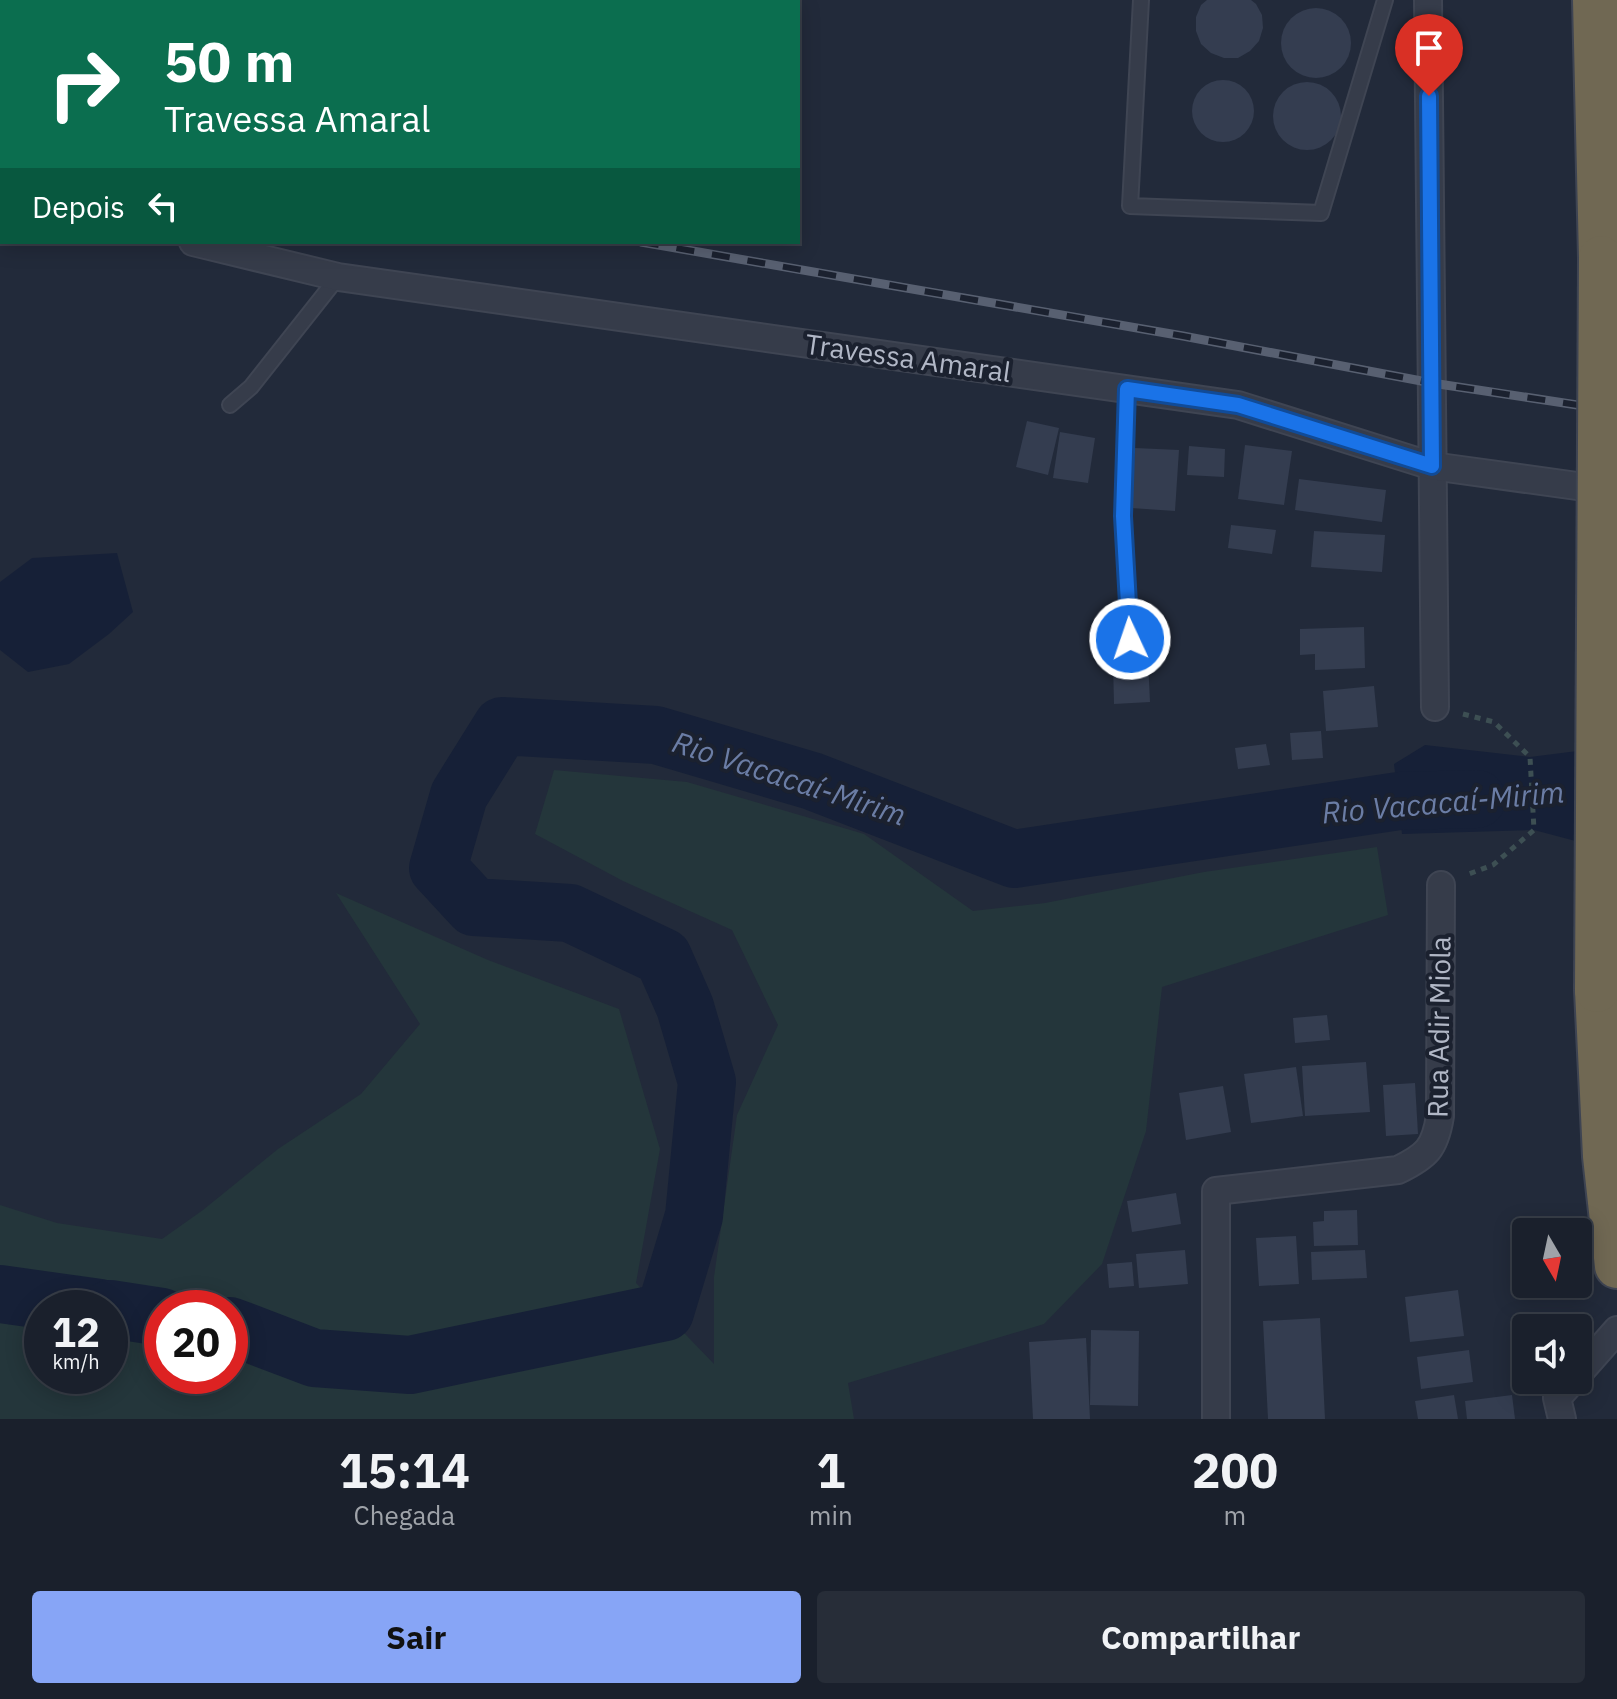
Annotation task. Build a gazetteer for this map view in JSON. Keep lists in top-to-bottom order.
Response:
{
  "streets": {
    "street": ["Travessa Amaral", "Rua Adir Miola"]
  },
  "water": ["Rio Vacacaí-Mirim"],
  "north": "bottom",
  "page": {
    "turn": ["50 m", "Travessa Amaral"],
    "then": "Depois",
    "speed": "12 km/h",
    "limit": "20",
    "eta": [
      "15:14",
      "Chegada",
      "1",
      "min",
      "200",
      "m"
    ],
    "buttons": ["Sair", "Compartilhar"]
  }
}
